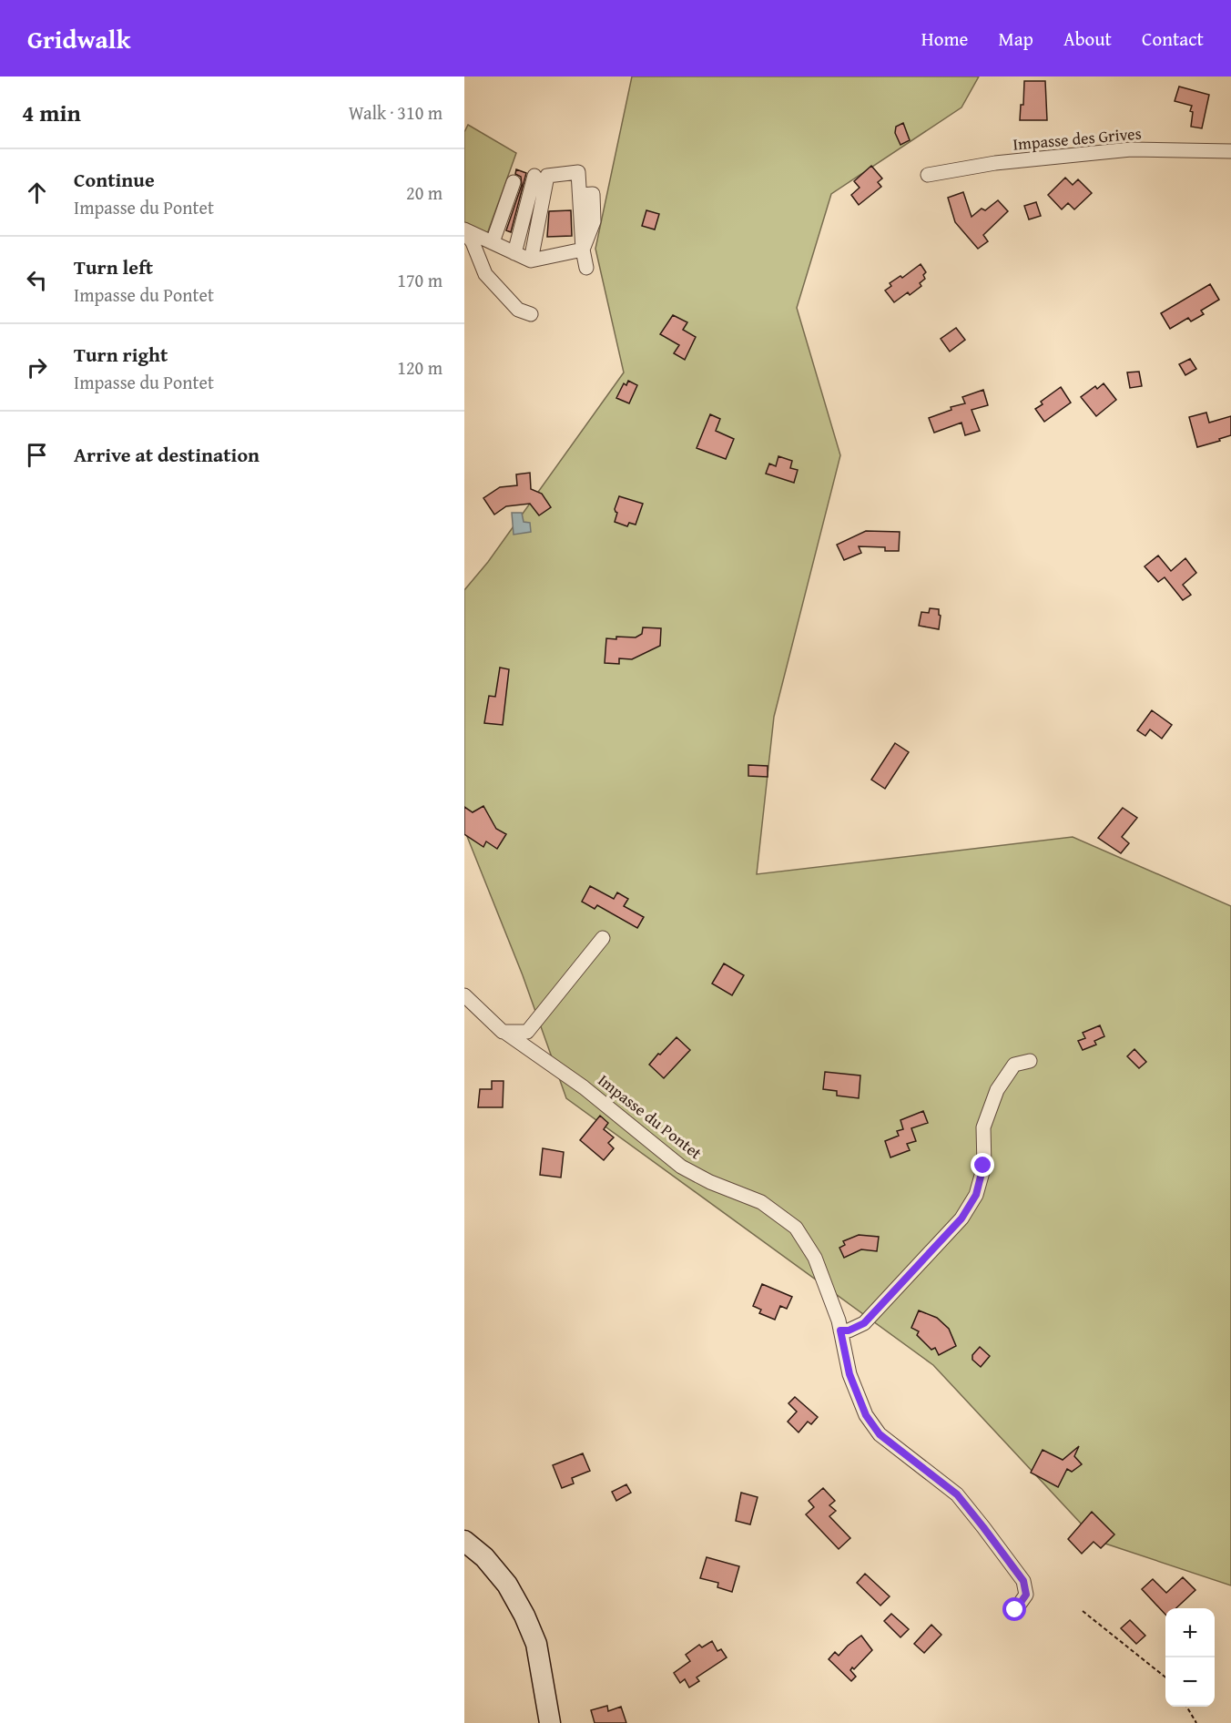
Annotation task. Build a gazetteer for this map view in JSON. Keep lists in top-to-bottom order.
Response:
{
  "streets": {
    "street": ["Impasse des Grives", "Impasse du Pontet"]
  },
  "page": {
    "header": "Gridwalk",
    "nav": [
      "Home",
      "Map",
      "About",
      "Contact"
    ],
    "heading": ["4 min", "Walk · 310 m"],
    "list": [
      ["Continue", "Impasse du Pontet", "20 m"],
      ["Turn left", "Impasse du Pontet", "170 m"],
      ["Turn right", "Impasse du Pontet", "120 m"],
      "Arrive at destination"
    ],
    "map_buttons": ["+", "−"]
  }
}
